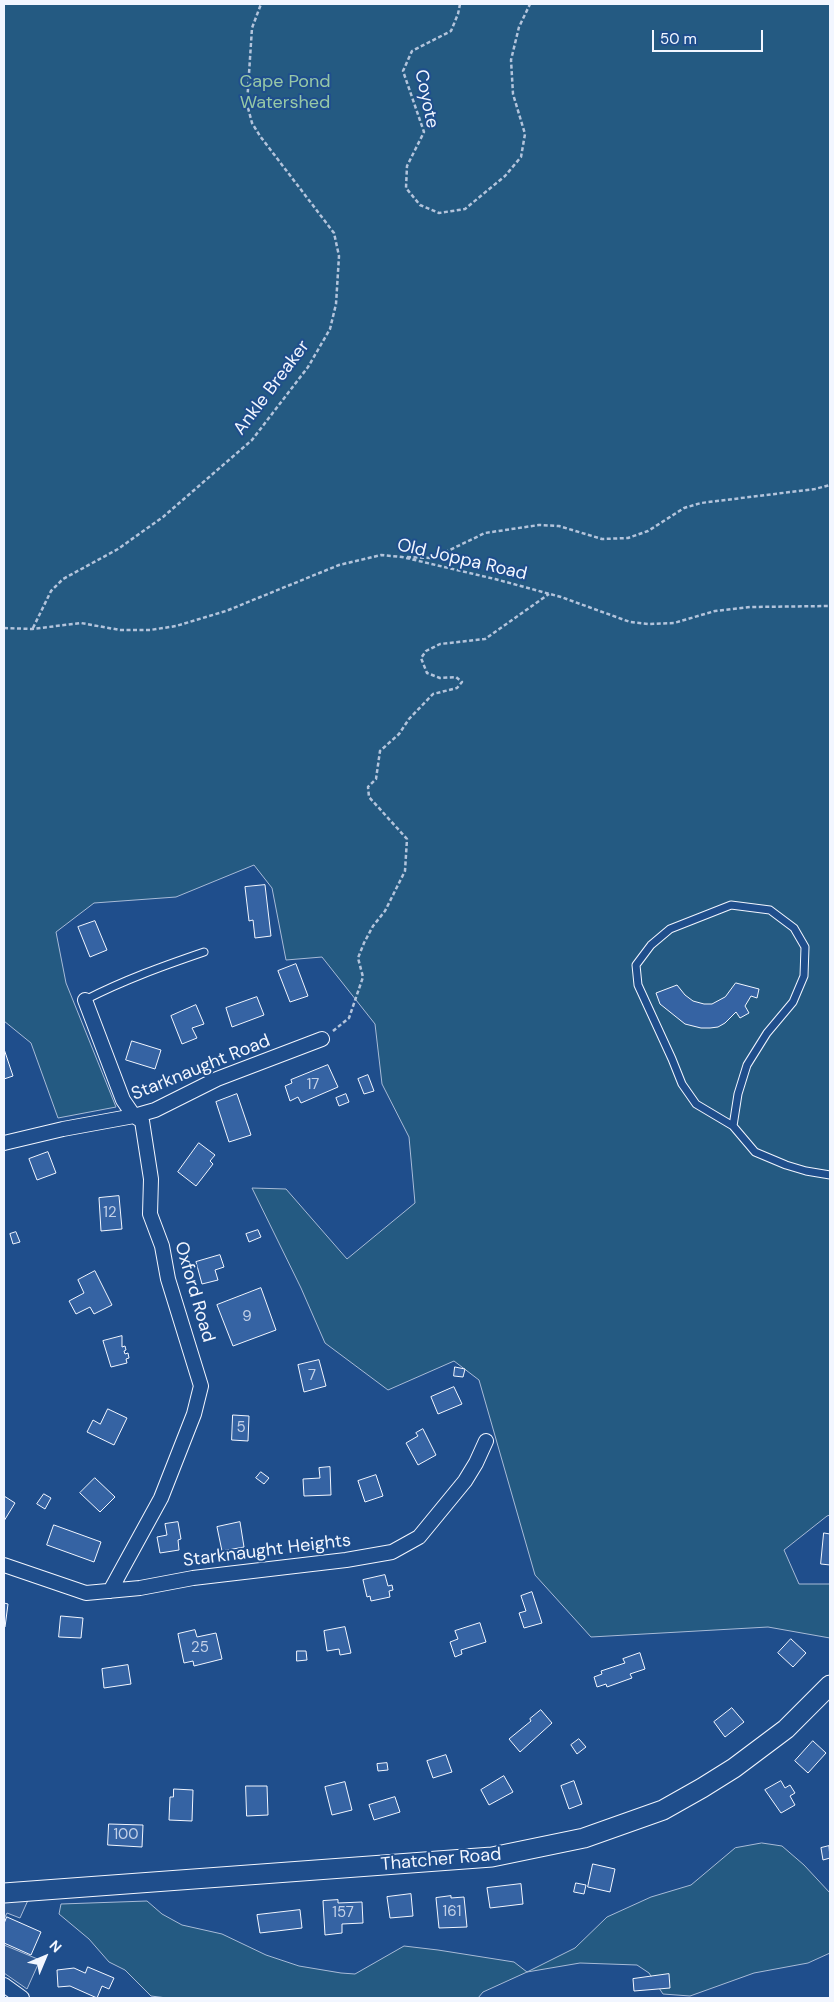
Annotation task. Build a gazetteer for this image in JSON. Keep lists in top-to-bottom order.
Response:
{
  "streets": {
    "main road": ["Thatcher Road"],
    "street": ["Starknaught Road", "Oxford Road", "Starknaught Heights"],
    "path": ["Coyote", "Ankle Breaker", "Old Joppa Road"]
  },
  "crossings": [
    ["Ankle Breaker", "Old Joppa Road"],
    ["Starknaught Road", "Oxford Road"],
    ["Oxford Road", "Starknaught Heights"]
  ],
  "parks": ["Cape Pond Watershed"],
  "house_numbers": [
    "17",
    "12",
    "9",
    "7",
    "5",
    "25",
    "100",
    "161",
    "157"
  ],
  "scale_bar": "50 m",
  "north": "top right"
}
